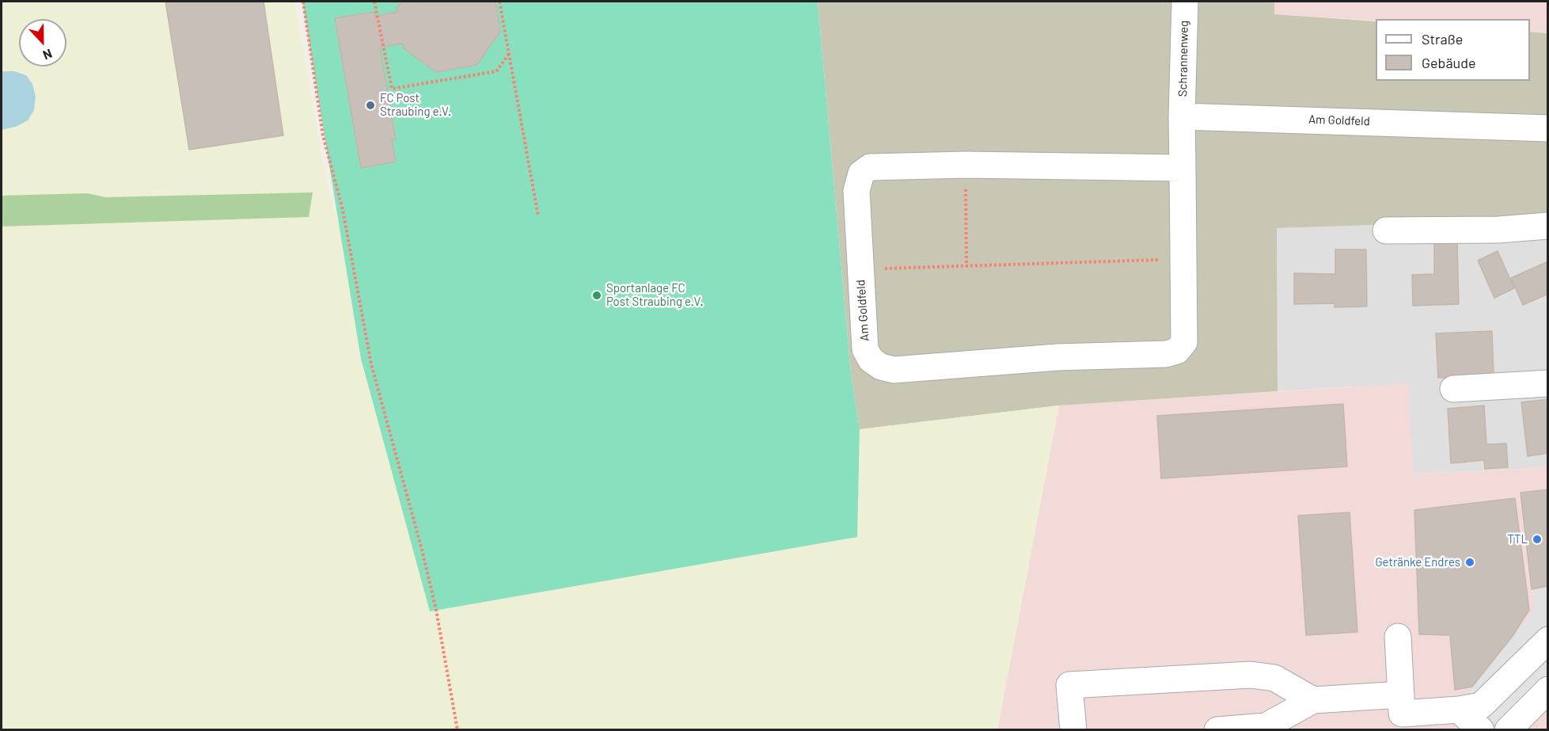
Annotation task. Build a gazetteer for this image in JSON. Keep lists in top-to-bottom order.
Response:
{
  "streets": {
    "street": ["Schrannenweg", "Am Goldfeld"]
  },
  "crossings": [
    ["Schrannenweg", "Am Goldfeld"]
  ],
  "places": [
    "FC Post Straubing e.V.",
    "Sportanlage FC Post Straubing e.V.",
    "TTL",
    "Getränke Endres"
  ],
  "legend": ["Straße", "Gebäude"],
  "north": "bottom"
}
